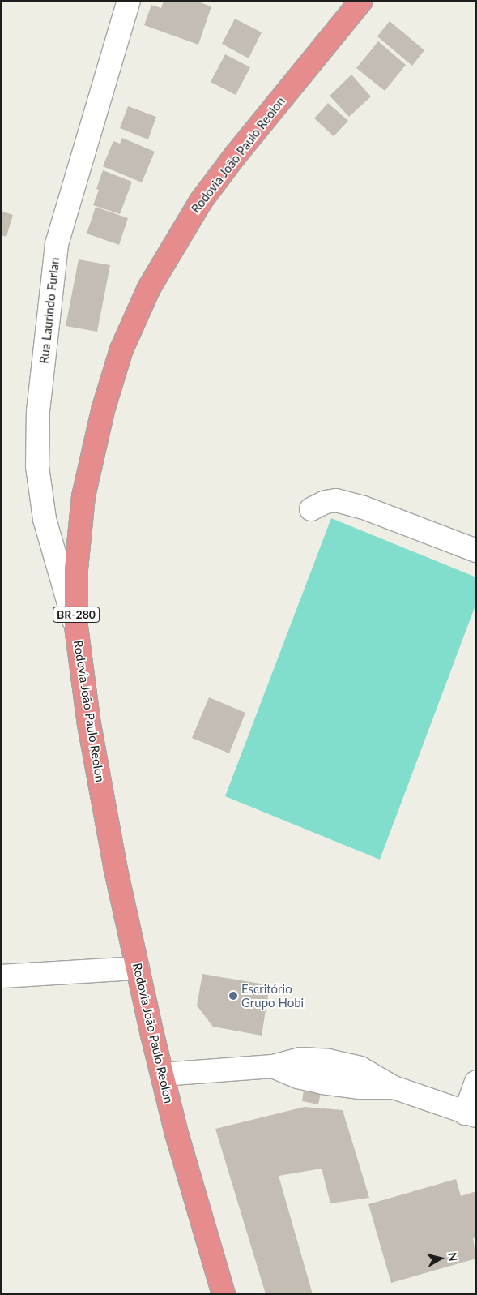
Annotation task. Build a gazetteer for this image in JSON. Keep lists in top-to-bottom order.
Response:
{
  "streets": {
    "highway": ["Rodovia João Paulo Reolon", "BR-280"],
    "street": ["Rua Laurindo Furlan"]
  },
  "crossings": [
    ["Rodovia João Paulo Reolon", "Rua Laurindo Furlan"]
  ],
  "places": ["Escritório Grupo Hobi"],
  "north": "right"
}
